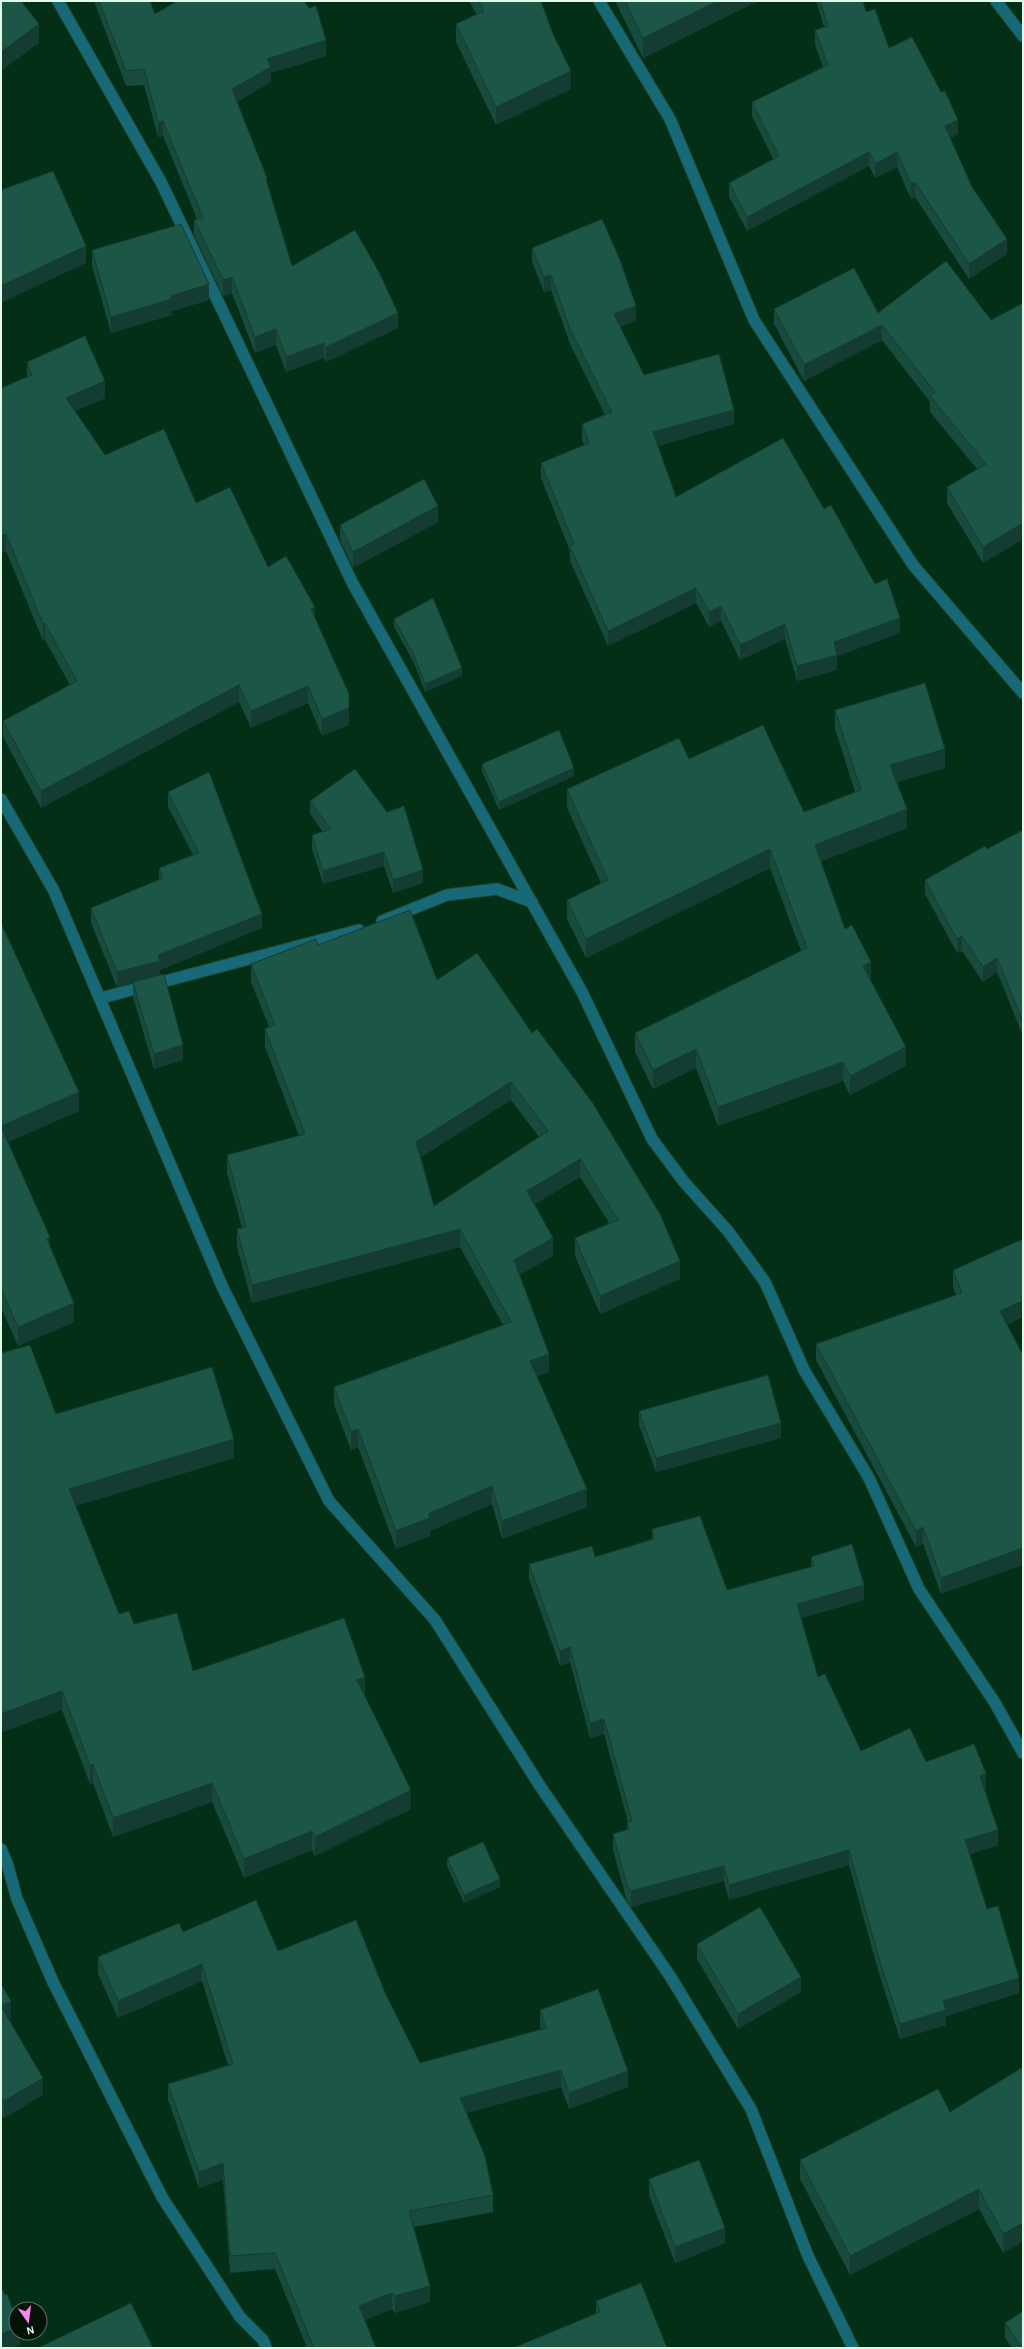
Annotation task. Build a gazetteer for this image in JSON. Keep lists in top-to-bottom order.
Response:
{
  "north": "bottom"
}
